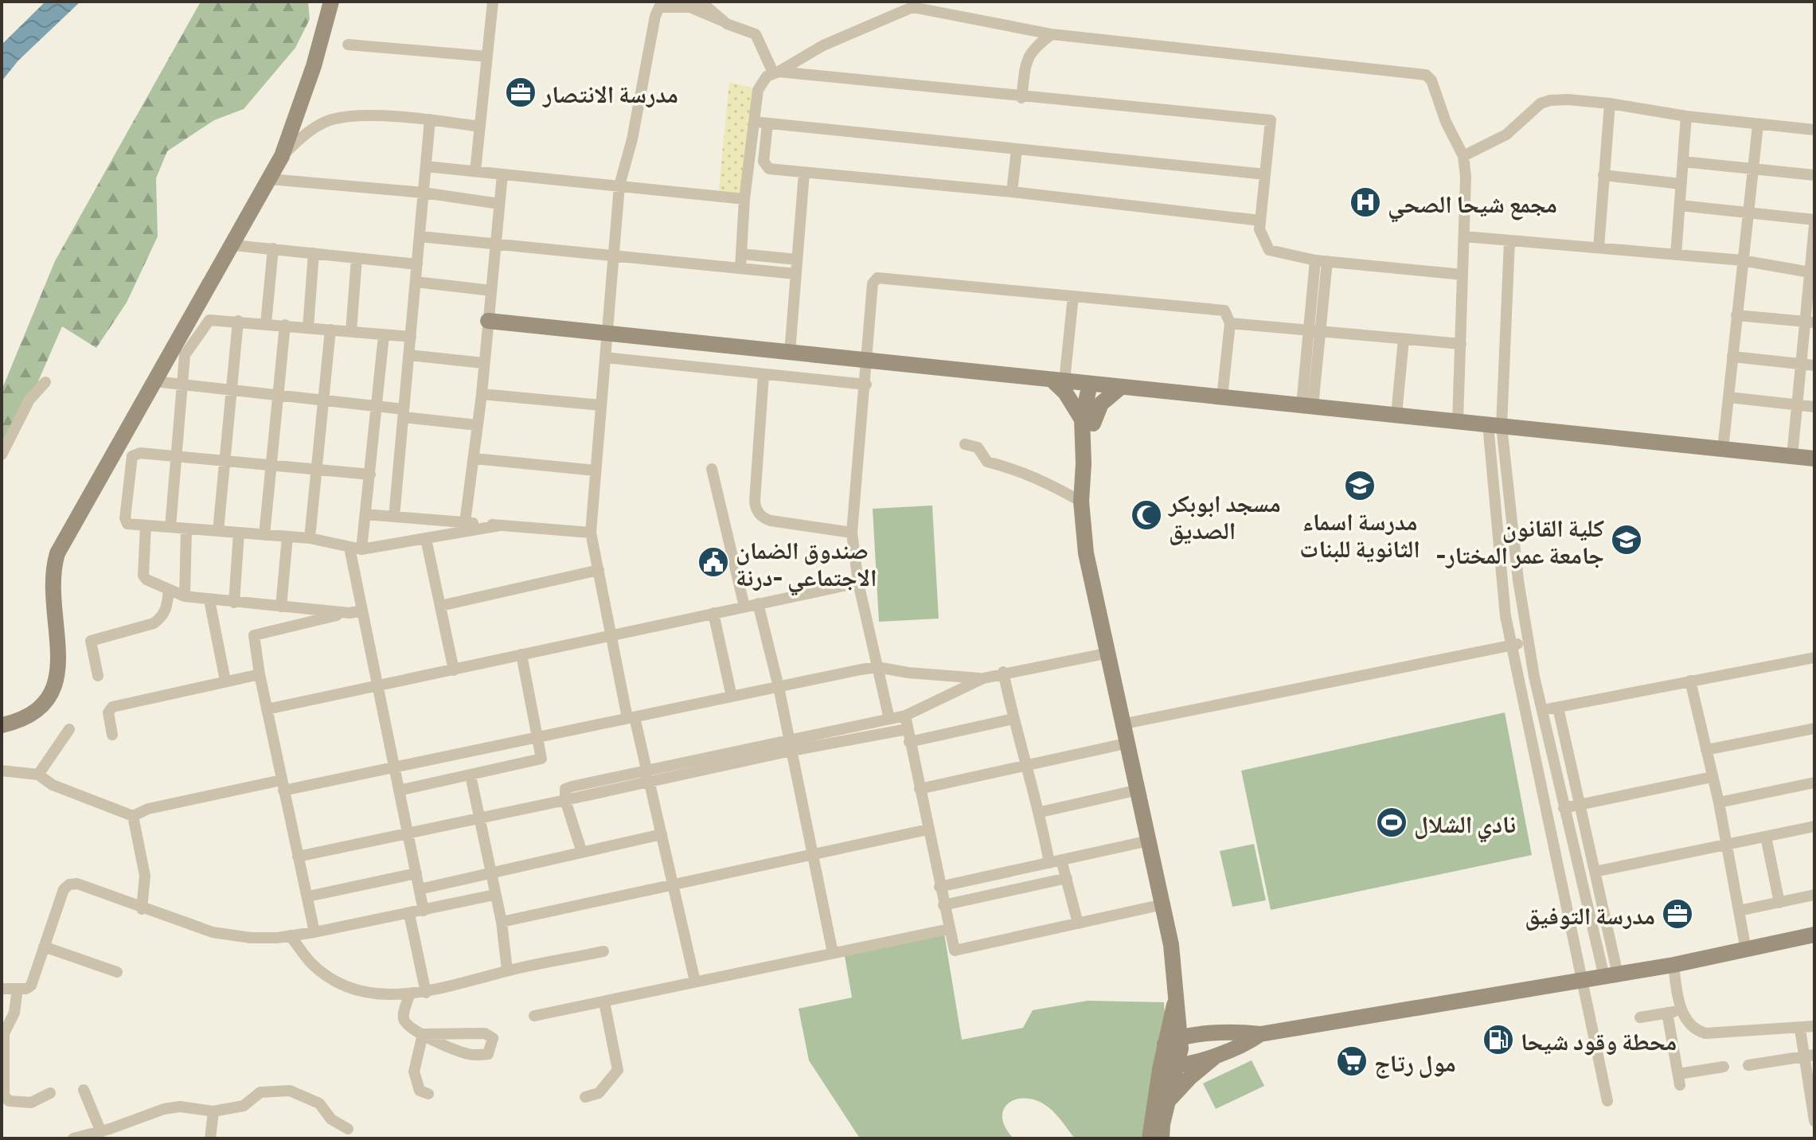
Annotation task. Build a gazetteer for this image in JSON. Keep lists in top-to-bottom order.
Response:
{
  "places": {
    "office": ["مدرسة الانتصار", "مدرسة التوفيق"],
    "hospital": ["مجمع شيحا الصحي"],
    "school or university": ["مدرسة اسماء الثانوية للبنات", "كلية القانون -جامعة عمر المختار"],
    "mosque": ["مسجد ابوبكر الصديق"],
    "public building": ["صندوق الضمان الاجتماعي -درنة"],
    "sports": ["نادي الشلال"],
    "fuel station": ["محطة وقود شيحا"],
    "supermarket": ["مول رتاج"]
  }
}
